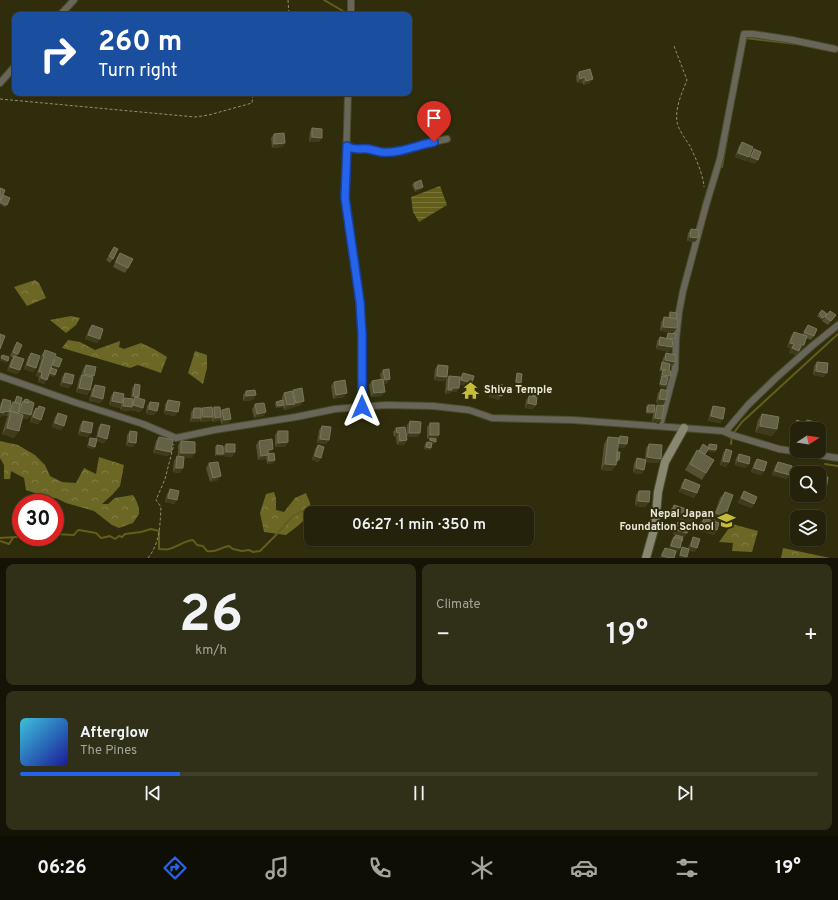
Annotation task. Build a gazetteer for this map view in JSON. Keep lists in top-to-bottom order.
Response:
{
  "places": {
    "temple": ["Shiva Temple"],
    "school or university": ["Nepal Japan Foundation School"]
  },
  "north": "right",
  "page": {
    "turn": ["260 m", "Turn right"],
    "limit": "30",
    "trip": "06:27 · 1 min · 350 m",
    "tile": [
      ["26", "km/h"],
      "Climate"
    ],
    "heat": ["−", "19°", "+"],
    "song": ["Afterglow", "The Pines"],
    "tabs": ["06:26", "19°"]
  }
}
